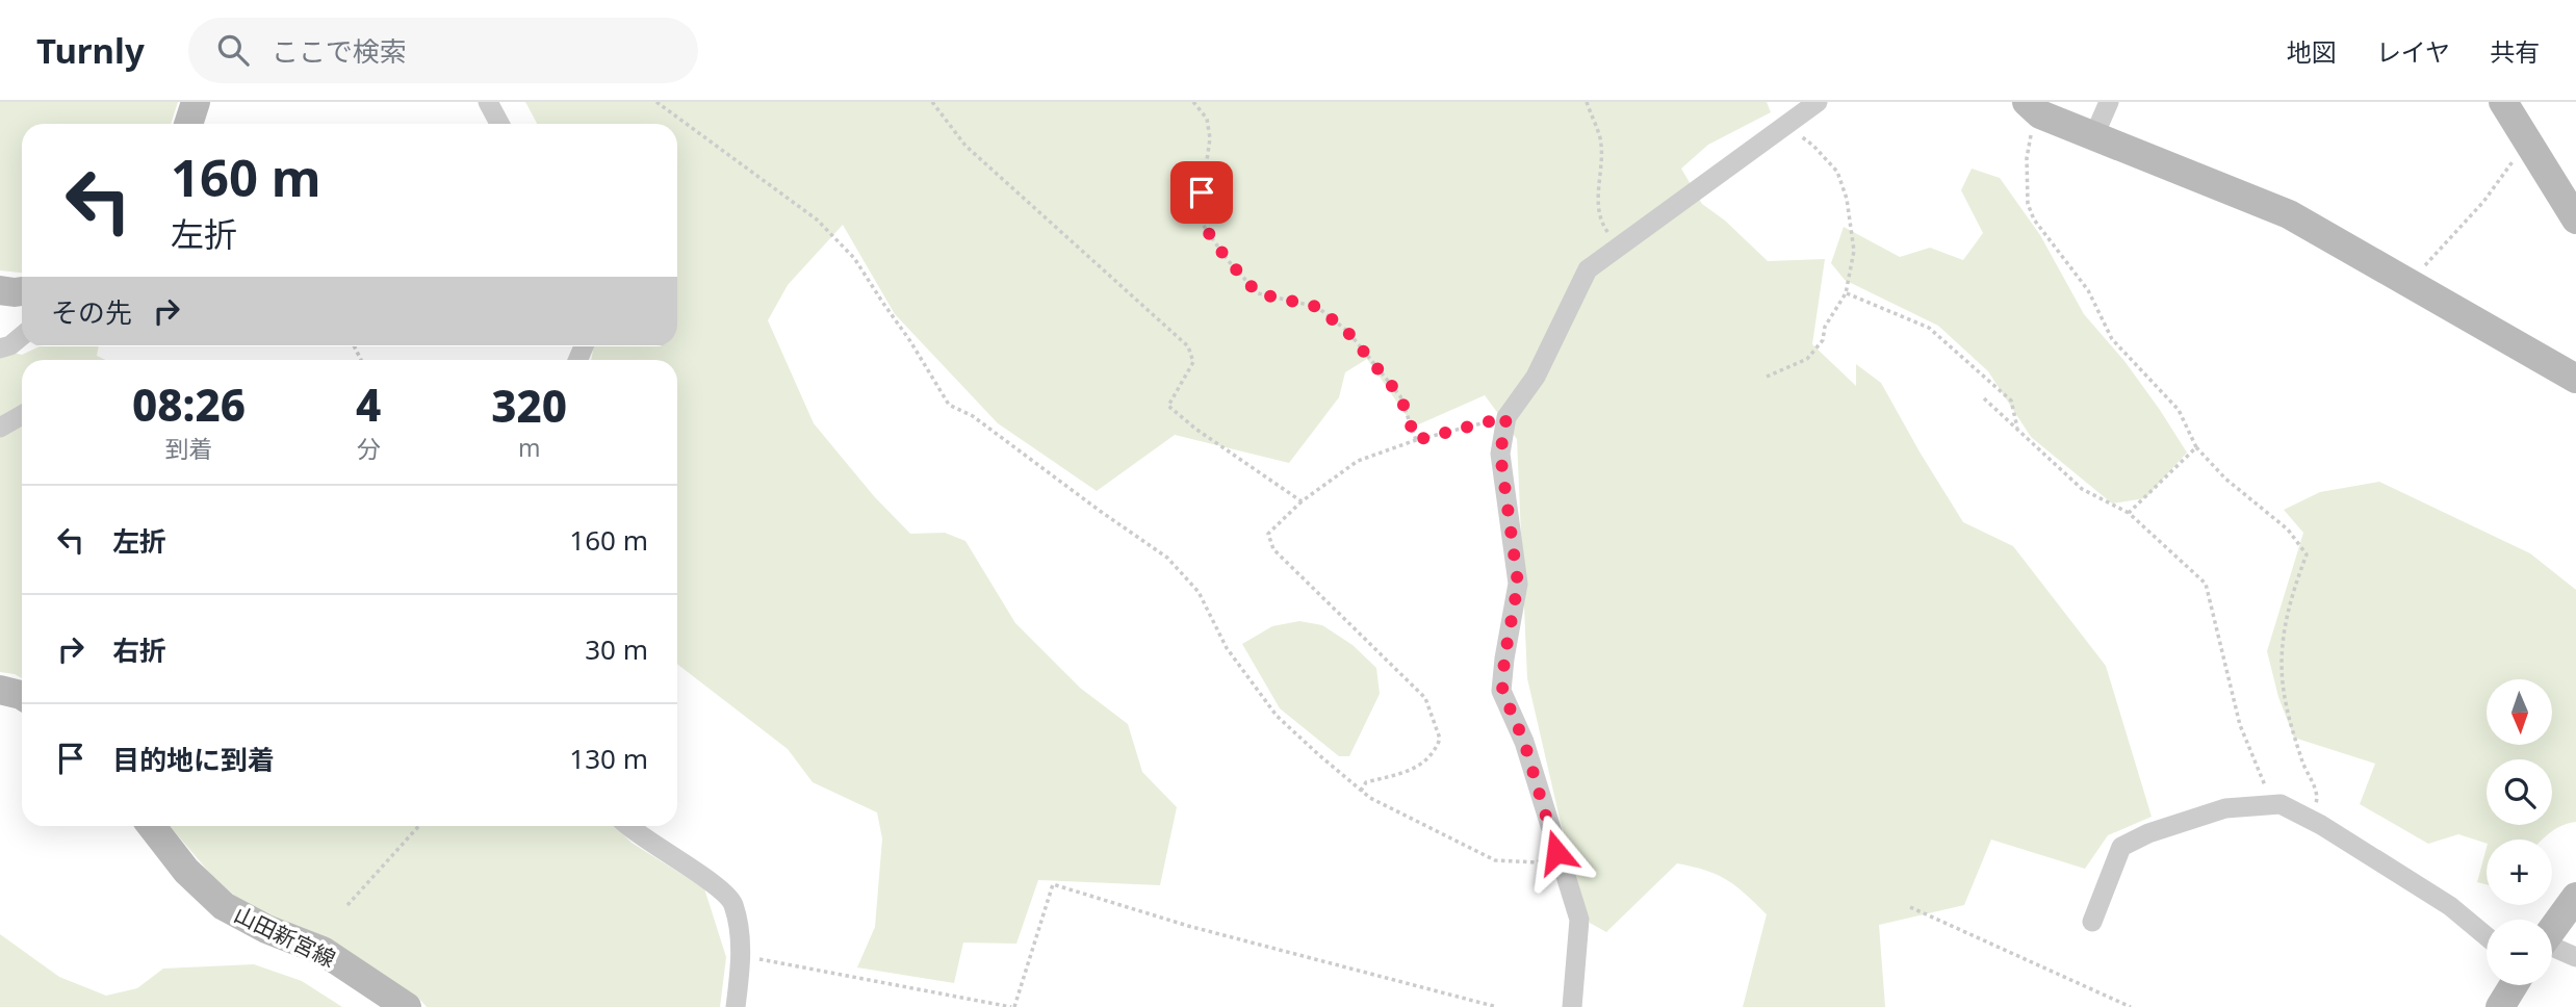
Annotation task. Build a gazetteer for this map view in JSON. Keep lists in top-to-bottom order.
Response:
{
  "streets": {
    "street": ["山田新宮線"]
  },
  "north": "bottom",
  "page": {
    "header": "Turnly",
    "search": "ここで検索",
    "nav": ["地図", "レイヤ", "共有"],
    "turn": ["160 m", "左折"],
    "then": "その先",
    "eta": [
      "08:26",
      "到着",
      "4",
      "分",
      "320",
      "m"
    ],
    "list": [
      {
        "name": "左折",
        "value": "160 m"
      },
      {
        "name": "右折",
        "value": "30 m"
      },
      {
        "name": "目的地に到着",
        "value": "130 m"
      }
    ],
    "map_buttons": ["+", "−"]
  }
}
